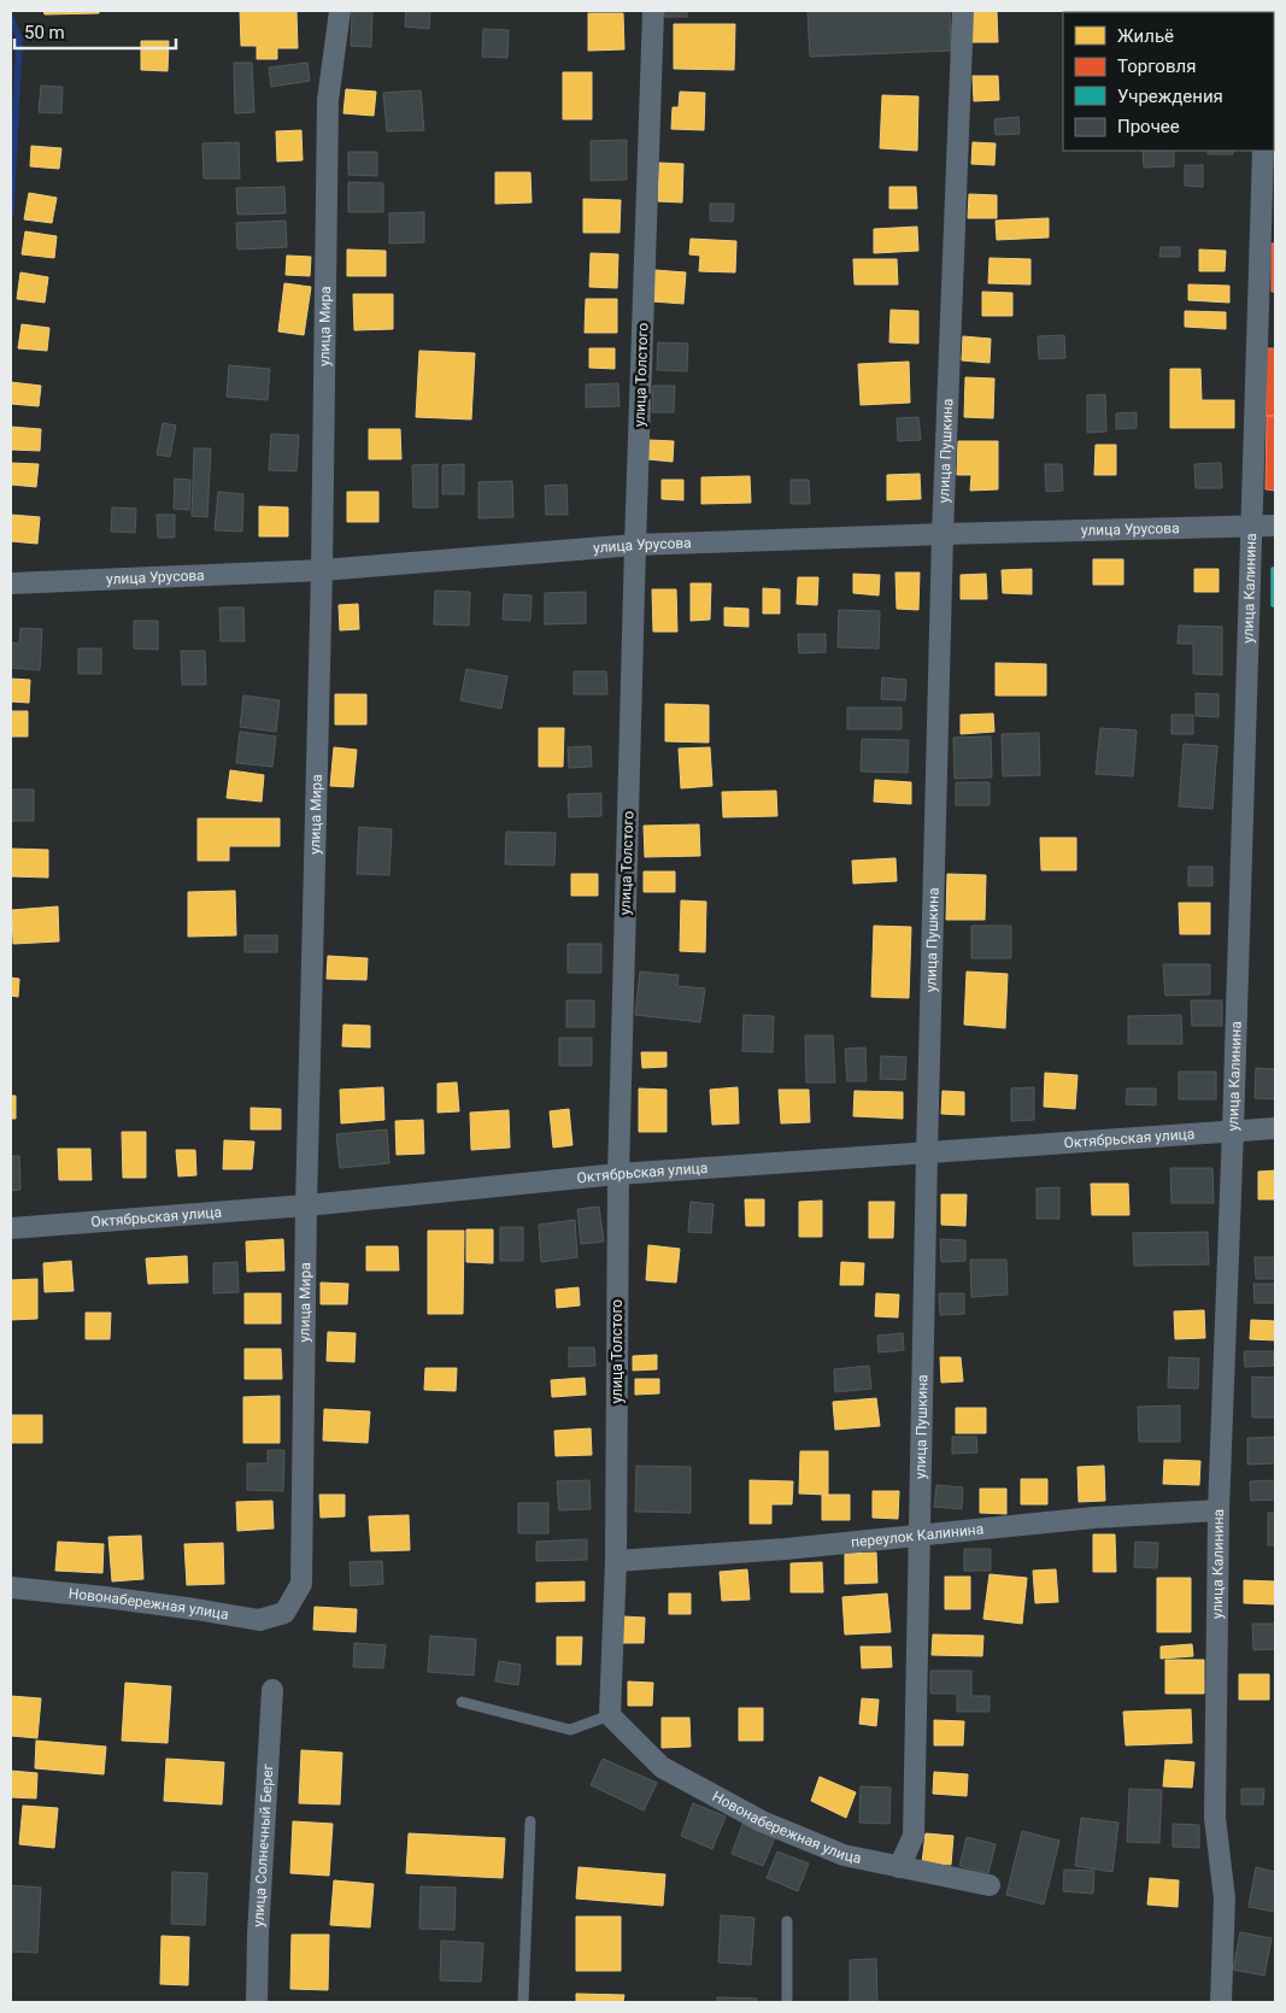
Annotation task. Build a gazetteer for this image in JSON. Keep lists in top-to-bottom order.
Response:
{
  "streets": {
    "street": [
      "улица Мира",
      "улица Толстого",
      "улица Пушкина",
      "улица Урусова",
      "улица Калинина",
      "Октябрьская улица",
      "переулок Калинина",
      "Новонабережная улица",
      "улица Солнечный Берег"
    ]
  },
  "crossings": [
    ["улица Мира", "улица Урусова"],
    ["улица Мира", "Октябрьская улица"],
    ["улица Мира", "Новонабережная улица"],
    ["улица Толстого", "улица Урусова"],
    ["улица Толстого", "Октябрьская улица"],
    ["улица Толстого", "переулок Калинина"],
    ["улица Толстого", "Новонабережная улица"],
    ["улица Пушкина", "улица Урусова"],
    ["улица Пушкина", "Октябрьская улица"],
    ["улица Пушкина", "переулок Калинина"],
    ["улица Пушкина", "Новонабережная улица"],
    ["улица Урусова", "улица Калинина"],
    ["улица Калинина", "Октябрьская улица"],
    ["улица Калинина", "переулок Калинина"]
  ],
  "legend": [
    "Жильё",
    "Торговля",
    "Учреждения",
    "Прочее"
  ],
  "scale_bar": "50 m"
}
